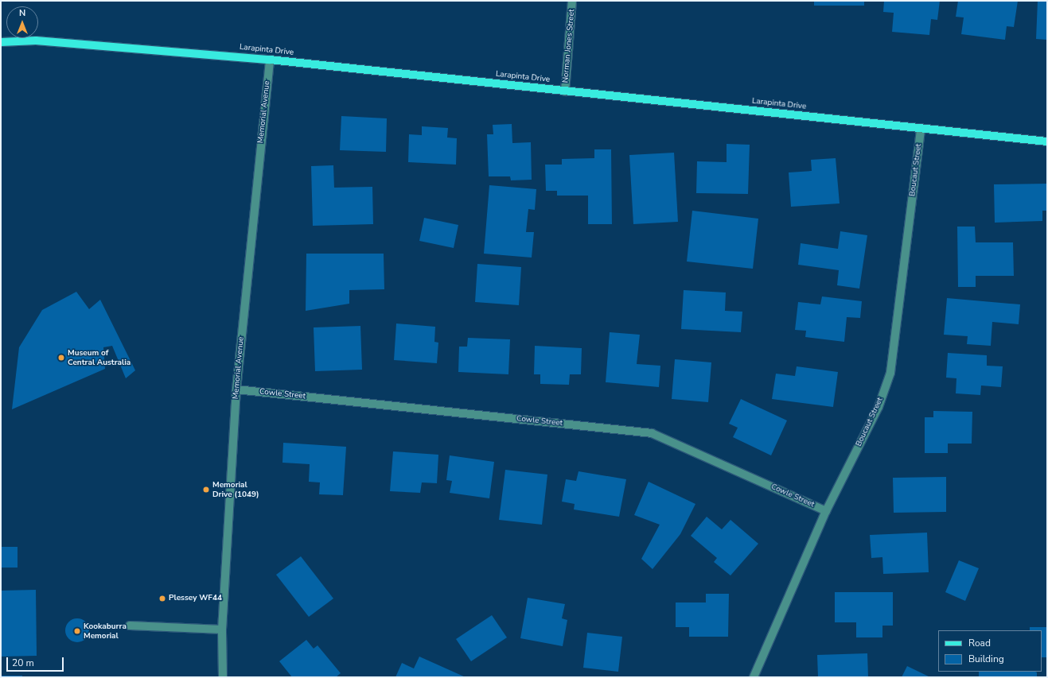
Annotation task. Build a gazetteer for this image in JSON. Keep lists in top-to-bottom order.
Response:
{
  "streets": {
    "main road": ["Larapinta Drive"],
    "street": [
      "Norman Jones Street",
      "Memorial Avenue",
      "Boucaut Street",
      "Cowle Street"
    ]
  },
  "crossings": [
    ["Norman Jones Street", "Larapinta Drive"],
    ["Larapinta Drive", "Memorial Avenue"],
    ["Larapinta Drive", "Boucaut Street"],
    ["Memorial Avenue", "Cowle Street"],
    ["Boucaut Street", "Cowle Street"]
  ],
  "places": [
    "Museum of Central Australia",
    "Memorial Drive (1049)",
    "Plessey WF44",
    "Kookaburra Memorial"
  ],
  "legend": ["Road", "Building"],
  "scale_bar": "20 m",
  "north": "top"
}
